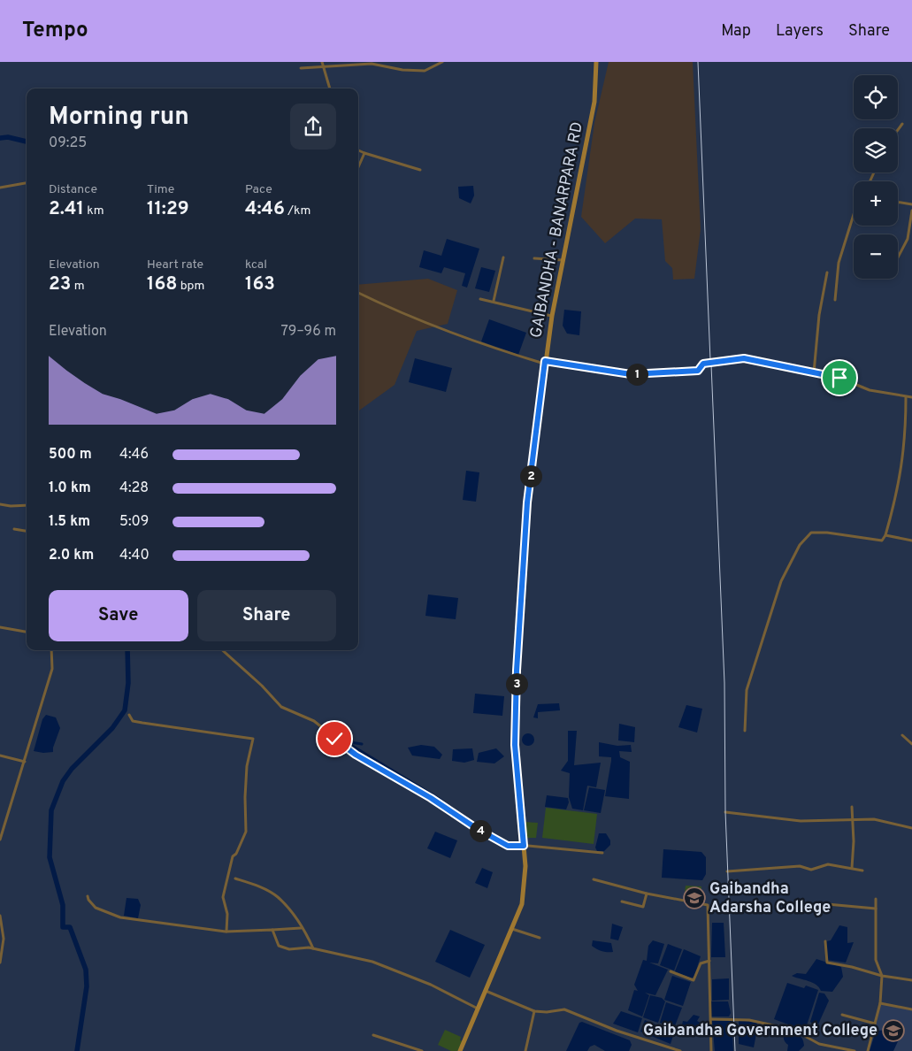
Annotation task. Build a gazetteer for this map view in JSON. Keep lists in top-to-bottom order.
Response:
{
  "streets": {
    "main road": ["GAIBANDHA - BANARPARA RD"]
  },
  "places": {
    "school or university": ["Gaibandha Adarsha College", "Gaibandha Government College"]
  },
  "page": {
    "header": "Tempo",
    "nav": ["Map", "Layers", "Share"],
    "map_buttons": ["+", "−"],
    "heading": ["Morning run", "09:25"],
    "stats": [
      ["Distance", "2.41 km"],
      ["Time", "11:29"],
      ["Pace", "4:46 /km"],
      ["Elevation", "23 m"],
      ["Heart rate", "168 bpm"],
      ["kcal", "163"]
    ],
    "chart": ["Elevation", "79–96 m"],
    "pins": [
      "1",
      "2",
      "3",
      "4"
    ],
    "list": [
      {
        "name": "500 m",
        "note": "4:46"
      },
      {
        "name": "1.0 km",
        "note": "4:28"
      },
      {
        "name": "1.5 km",
        "note": "5:09"
      },
      {
        "name": "2.0 km",
        "note": "4:40"
      }
    ],
    "buttons": ["Save", "Share"]
  }
}
